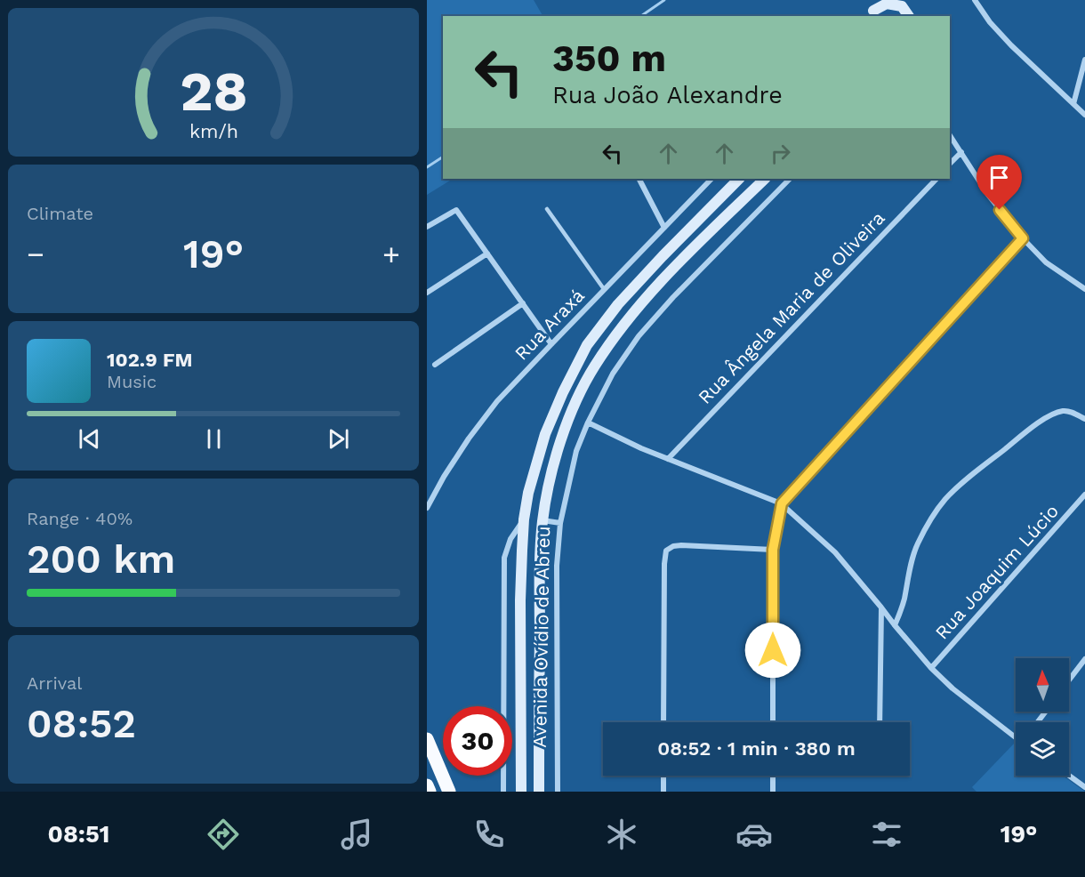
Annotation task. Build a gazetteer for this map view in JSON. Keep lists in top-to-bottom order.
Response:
{
  "streets": {
    "main road": ["Avenida Ovídio de Abreu"],
    "street": ["Rua Ângela Maria de Oliveira", "Rua Araxá", "Rua Joaquim Lúcio"]
  },
  "north": "top",
  "page": {
    "turn": ["350 m", "Rua João Alexandre"],
    "tile": [
      "Climate",
      ["Range · 40%", "200 km"],
      ["Arrival", "08:52"]
    ],
    "heat": ["−", "19°", "+"],
    "song": ["102.9 FM", "Music"],
    "limit": "30",
    "trip": "08:52 · 1 min · 380 m",
    "tabs": ["08:51", "19°"],
    "gauge": ["28", "km/h"]
  }
}
